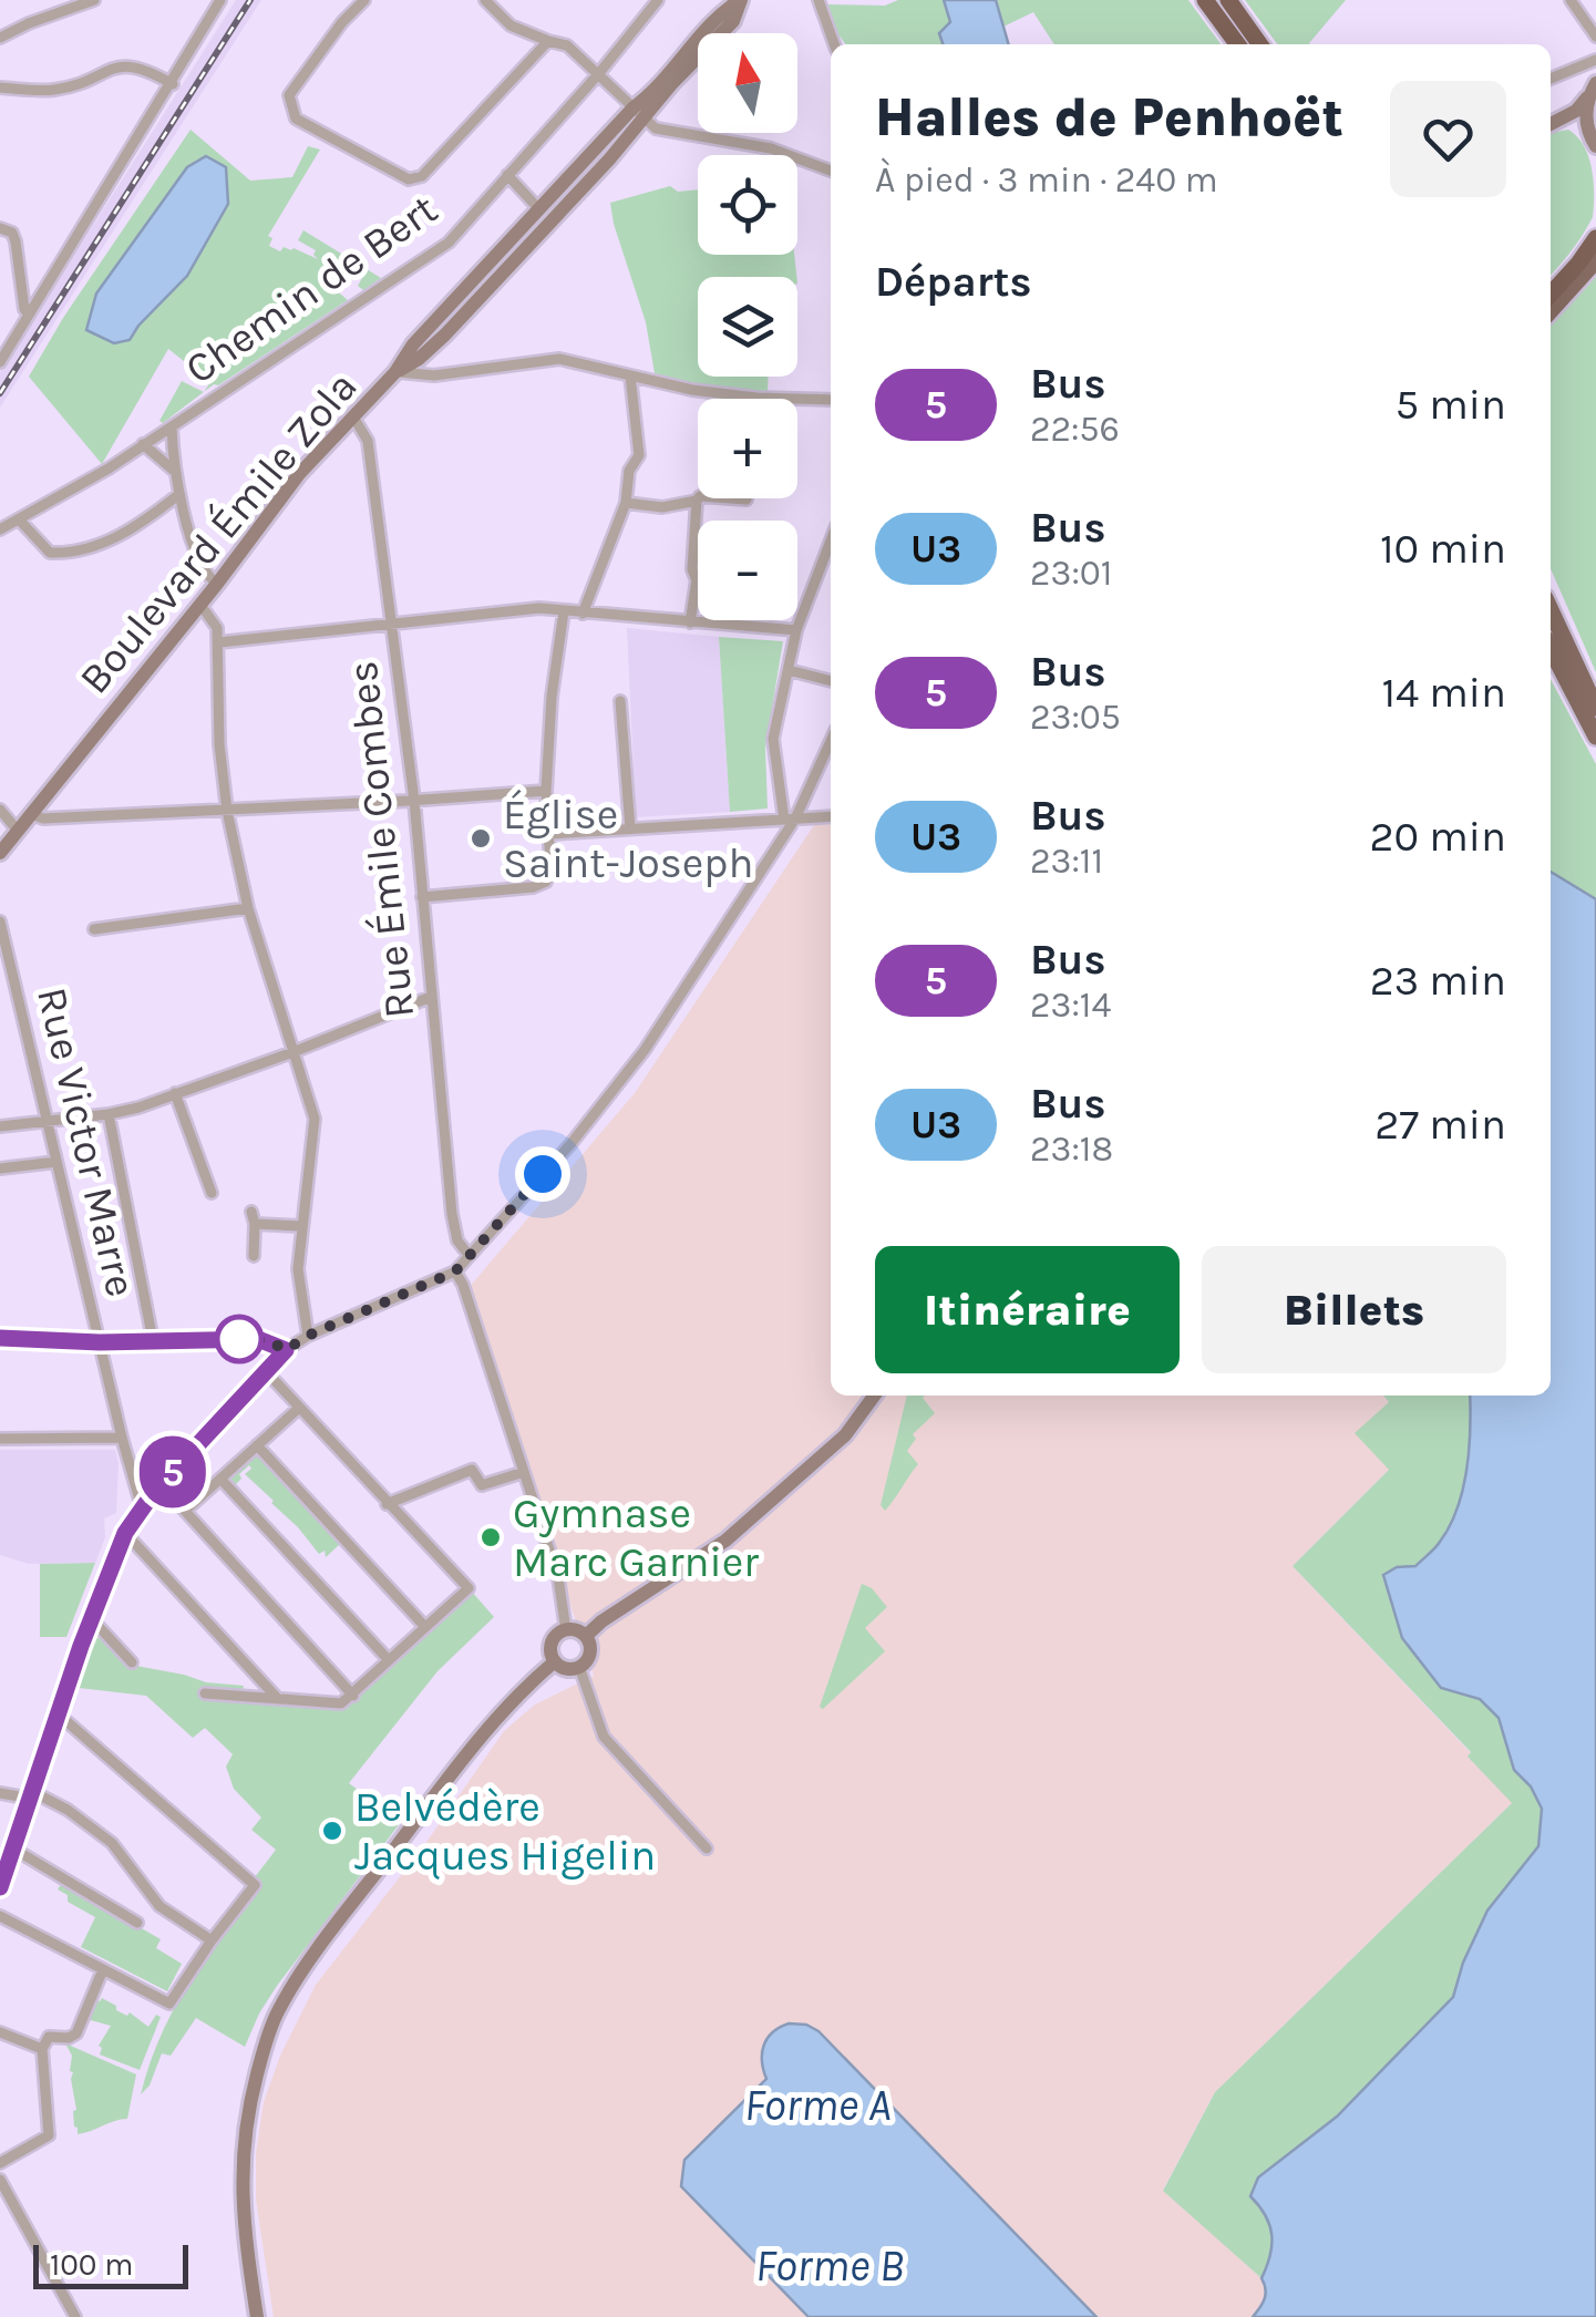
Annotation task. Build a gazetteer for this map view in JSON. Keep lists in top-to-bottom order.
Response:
{
  "streets": {
    "main road": ["Boulevard Émile Zola"],
    "street": ["Chemin de Bert", "Rue Émile Combes", "Rue Victor Marre"]
  },
  "crossings": [
    ["Boulevard Émile Zola", "Rue Émile Combes"]
  ],
  "water": ["Forme A", "Forme B"],
  "places": ["Église Saint-Joseph", "Gymnase Marc Garnier", "Belvédère Jacques Higelin"],
  "lines": ["bus line 5"],
  "scale_bar": "100 m",
  "north": "top",
  "page": {
    "on_map": "5",
    "map_buttons": ["+", "−"],
    "heading": [
      ["Halles de Penhoët", "À pied · 3 min · 240 m"],
      "Départs"
    ],
    "list": [
      {
        "mark": "5",
        "name": "Bus",
        "note": "22:56",
        "value": "5 min"
      },
      {
        "mark": "U3",
        "name": "Bus",
        "note": "23:01",
        "value": "10 min"
      },
      {
        "mark": "5",
        "name": "Bus",
        "note": "23:05",
        "value": "14 min"
      },
      {
        "mark": "U3",
        "name": "Bus",
        "note": "23:11",
        "value": "20 min"
      },
      {
        "mark": "5",
        "name": "Bus",
        "note": "23:14",
        "value": "23 min"
      },
      {
        "mark": "U3",
        "name": "Bus",
        "note": "23:18",
        "value": "27 min"
      }
    ],
    "buttons": ["Itinéraire", "Billets"],
    "scale": "100 m"
  }
}
